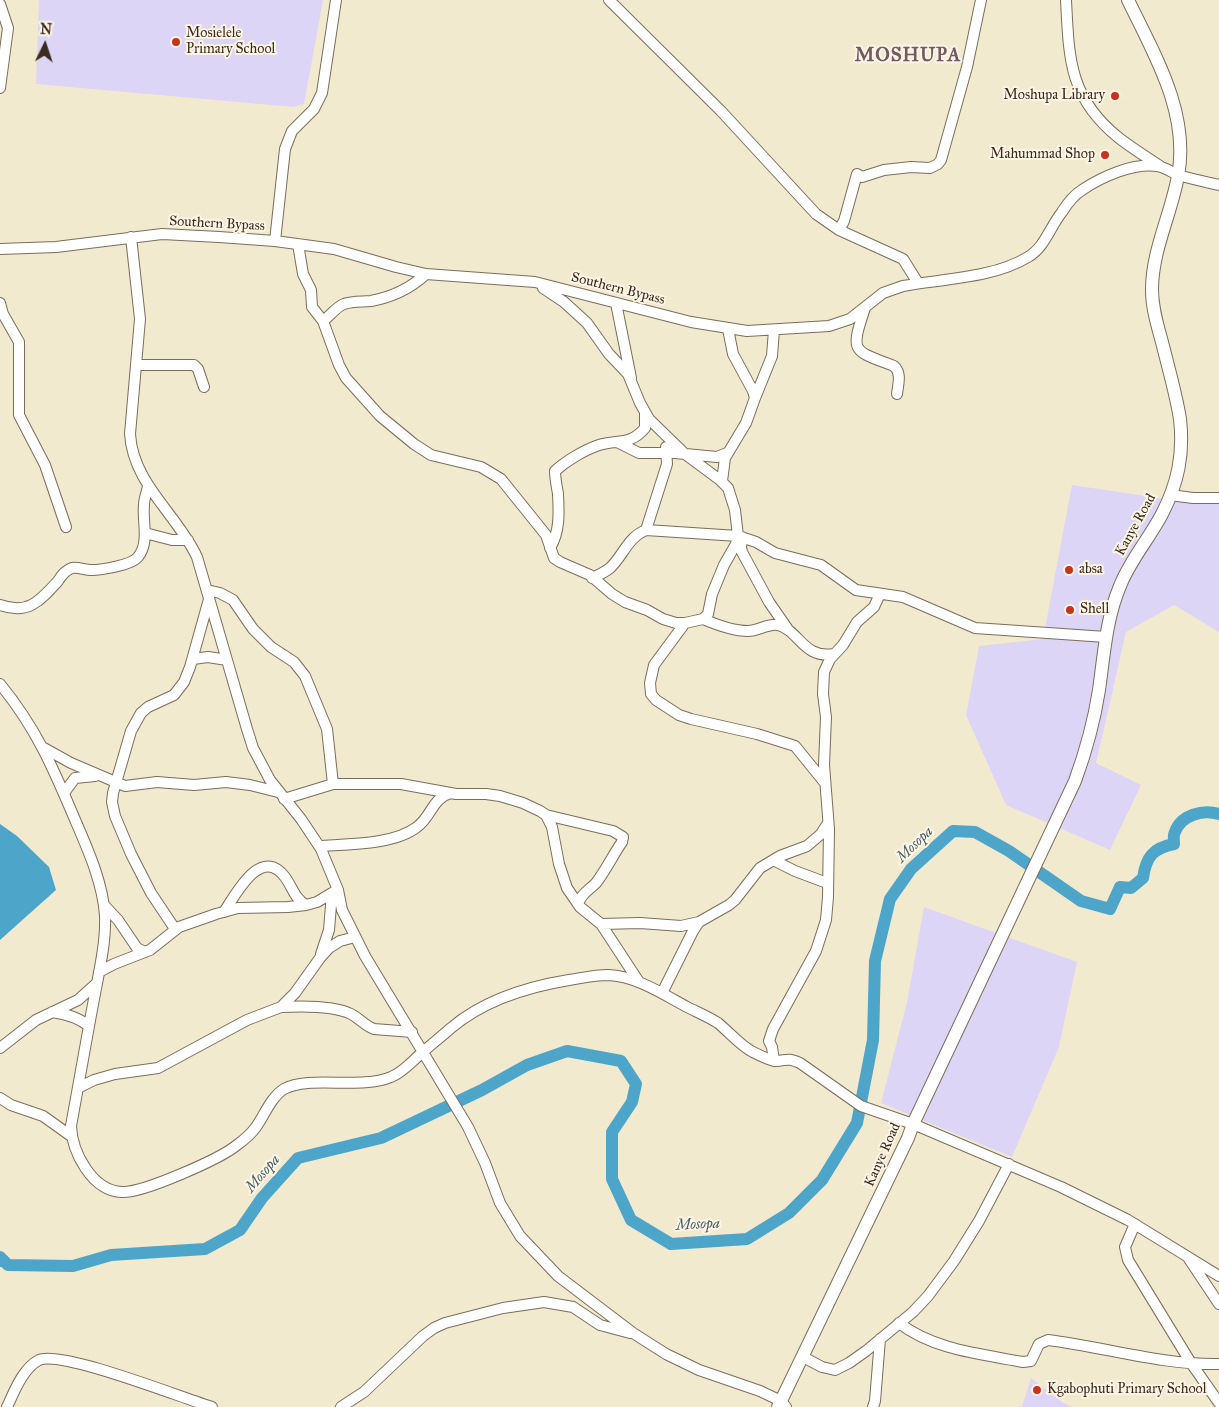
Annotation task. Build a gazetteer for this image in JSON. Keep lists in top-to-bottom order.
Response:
{
  "streets": {
    "main road": ["Kanye Road"],
    "street": ["Southern Bypass"]
  },
  "crossings": [
    ["Southern Bypass", "Kanye Road"]
  ],
  "districts": ["MOSHUPA"],
  "water": ["Mosopa"],
  "places": [
    "Mosielele Primary School",
    "Moshupa Library",
    "Mahummad Shop",
    "absa",
    "Shell",
    "Kgabophuti Primary School"
  ],
  "north": "top"
}
